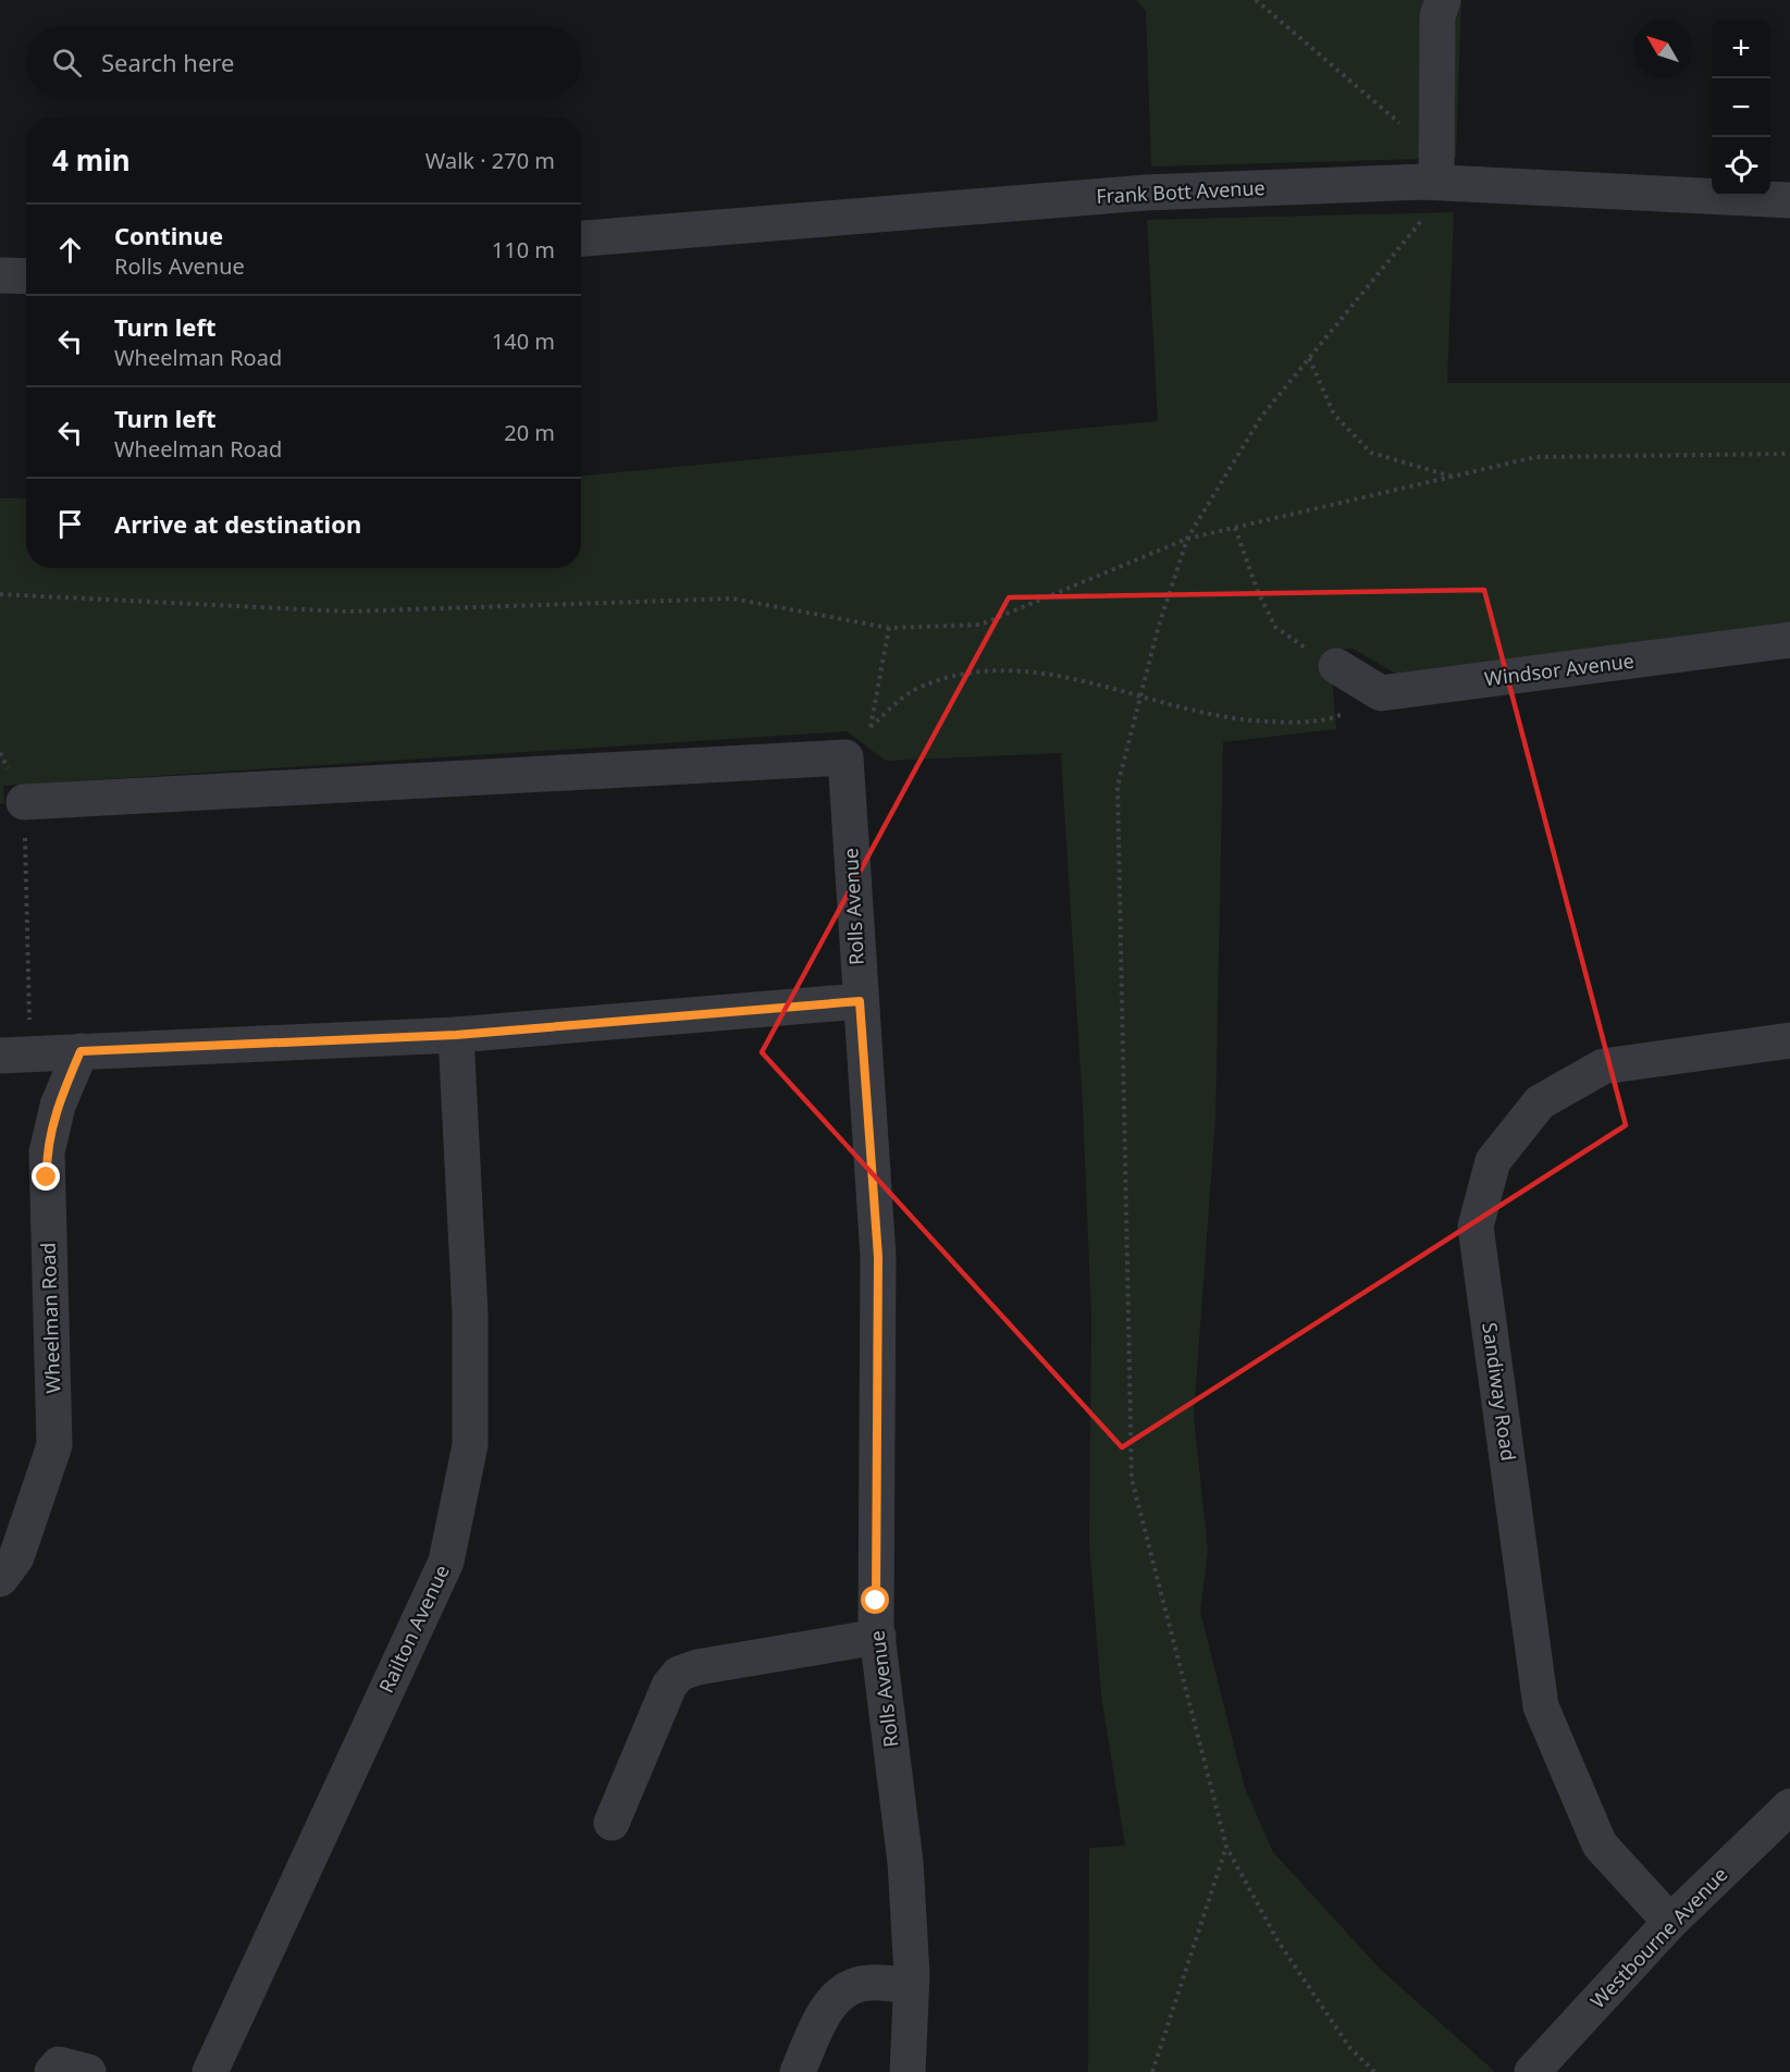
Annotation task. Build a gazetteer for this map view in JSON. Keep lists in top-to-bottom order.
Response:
{
  "streets": {
    "street": [
      "Frank Bott Avenue",
      "Windsor Avenue",
      "Rolls Avenue",
      "Wheelman Road",
      "Sandiway Road",
      "Railton Avenue",
      "Westbourne Avenue"
    ]
  },
  "crossings": [
    ["Sandiway Road", "Westbourne Avenue"]
  ],
  "north": "top left",
  "page": {
    "map_buttons": ["+", "−"],
    "search": "Search here",
    "heading": ["4 min", "Walk · 270 m"],
    "list": [
      ["Continue", "Rolls Avenue", "110 m"],
      ["Turn left", "Wheelman Road", "140 m"],
      ["Turn left", "Wheelman Road", "20 m"],
      "Arrive at destination"
    ]
  }
}
